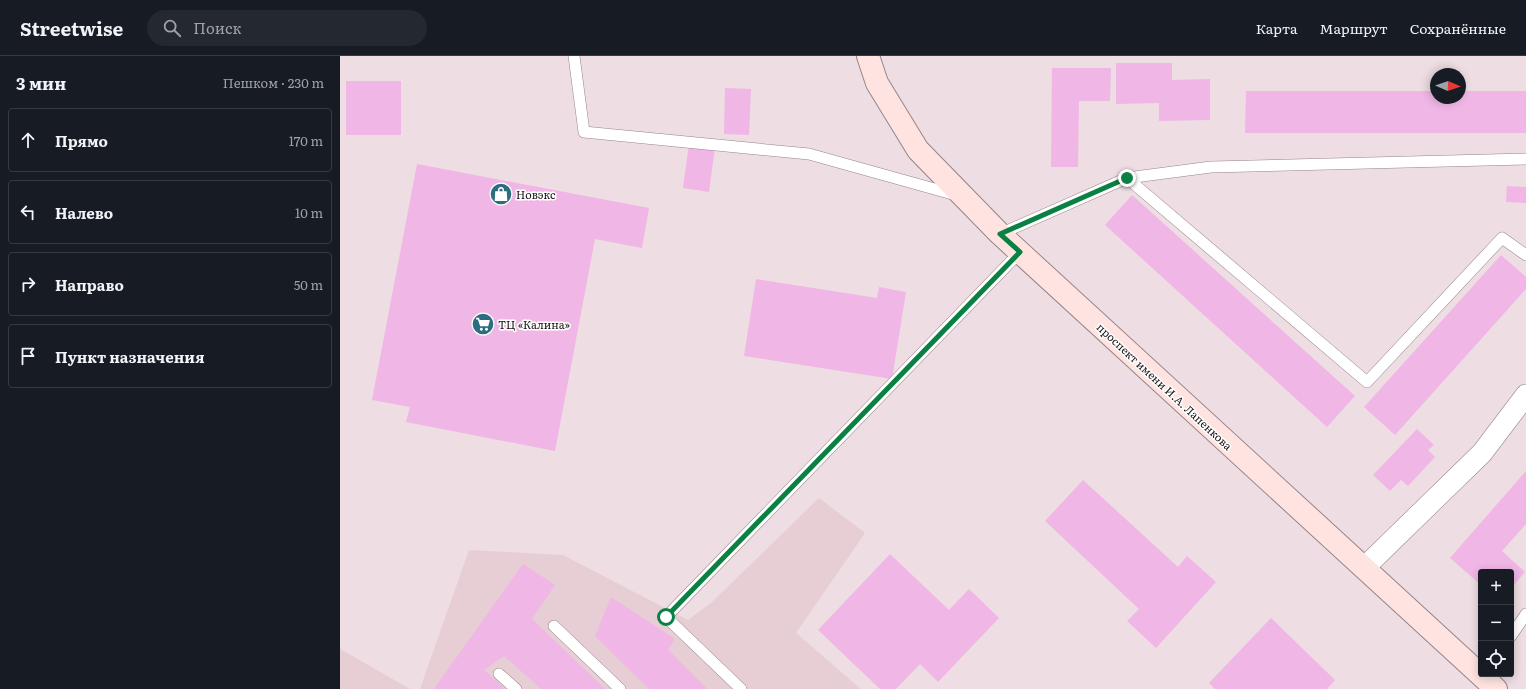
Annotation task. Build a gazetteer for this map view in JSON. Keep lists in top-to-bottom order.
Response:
{
  "streets": {
    "main road": ["проспект имени И.А. Лапенкова"]
  },
  "places": {
    "shop": ["Новэкс"],
    "supermarket": ["ТЦ «Калина»"]
  },
  "north": "right",
  "page": {
    "header": "Streetwise",
    "search": "Поиск",
    "nav": ["Карта", "Маршрут", "Сохранённые"],
    "heading": ["3 мин", "Пешком · 230 m"],
    "list": [
      ["Прямо", "170 m"],
      ["Налево", "10 m"],
      ["Направо", "50 m"],
      "Пункт назначения"
    ],
    "map_buttons": ["+", "−"]
  }
}
